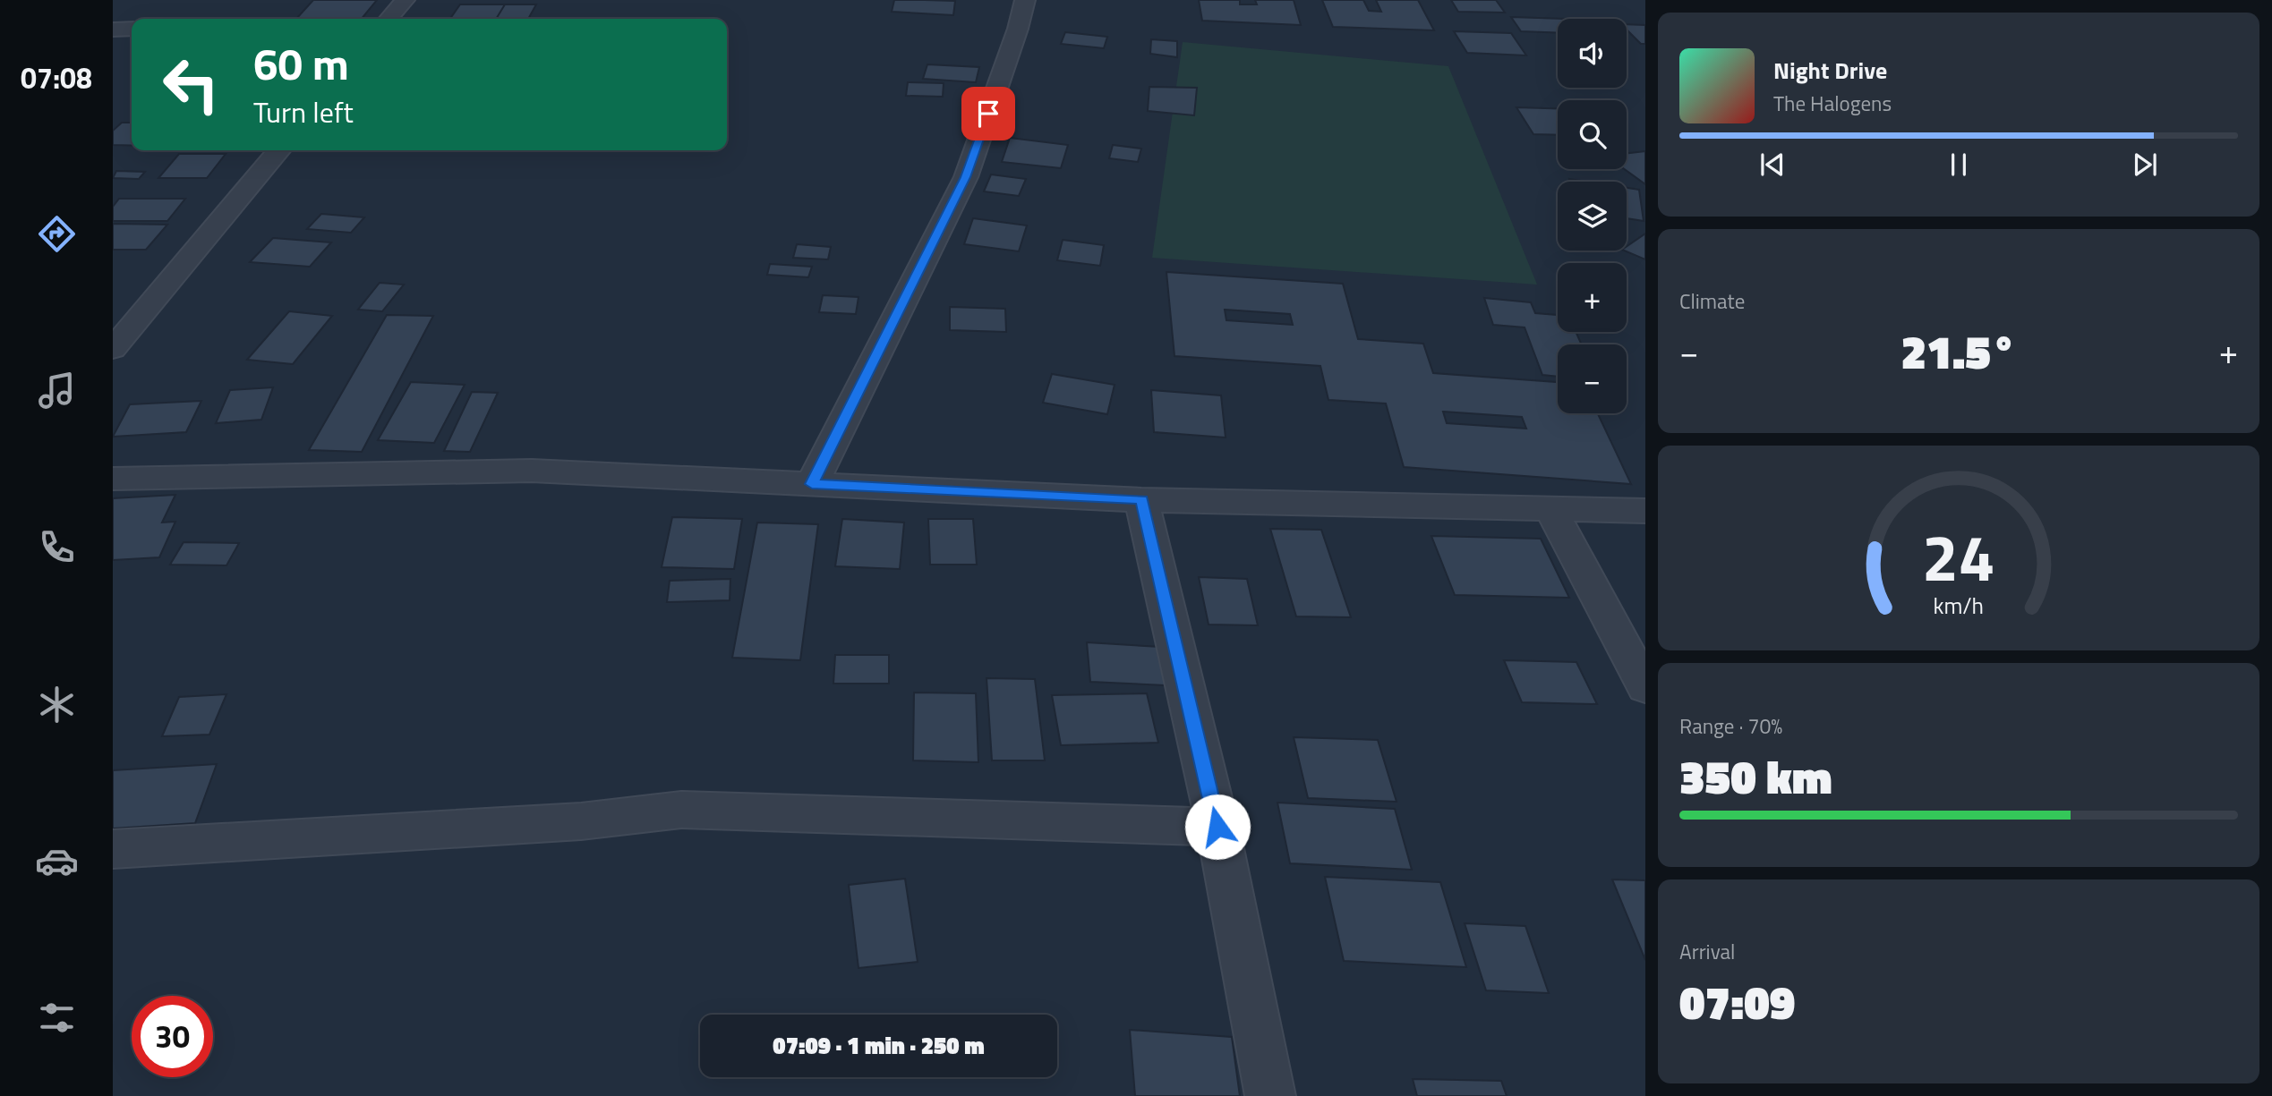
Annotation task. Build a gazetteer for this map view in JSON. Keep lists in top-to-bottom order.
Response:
{
  "page": {
    "tabs": "07:08",
    "map_buttons": ["+", "−"],
    "turn": ["60 m", "Turn left"],
    "song": ["Night Drive", "The Halogens"],
    "tile": [
      "Climate",
      ["Range · 70%", "350 km"],
      ["Arrival", "07:09"]
    ],
    "heat": ["−", "21.5°", "+"],
    "limit": "30",
    "trip": "07:09 · 1 min · 250 m",
    "gauge": ["24", "km/h"]
  }
}
